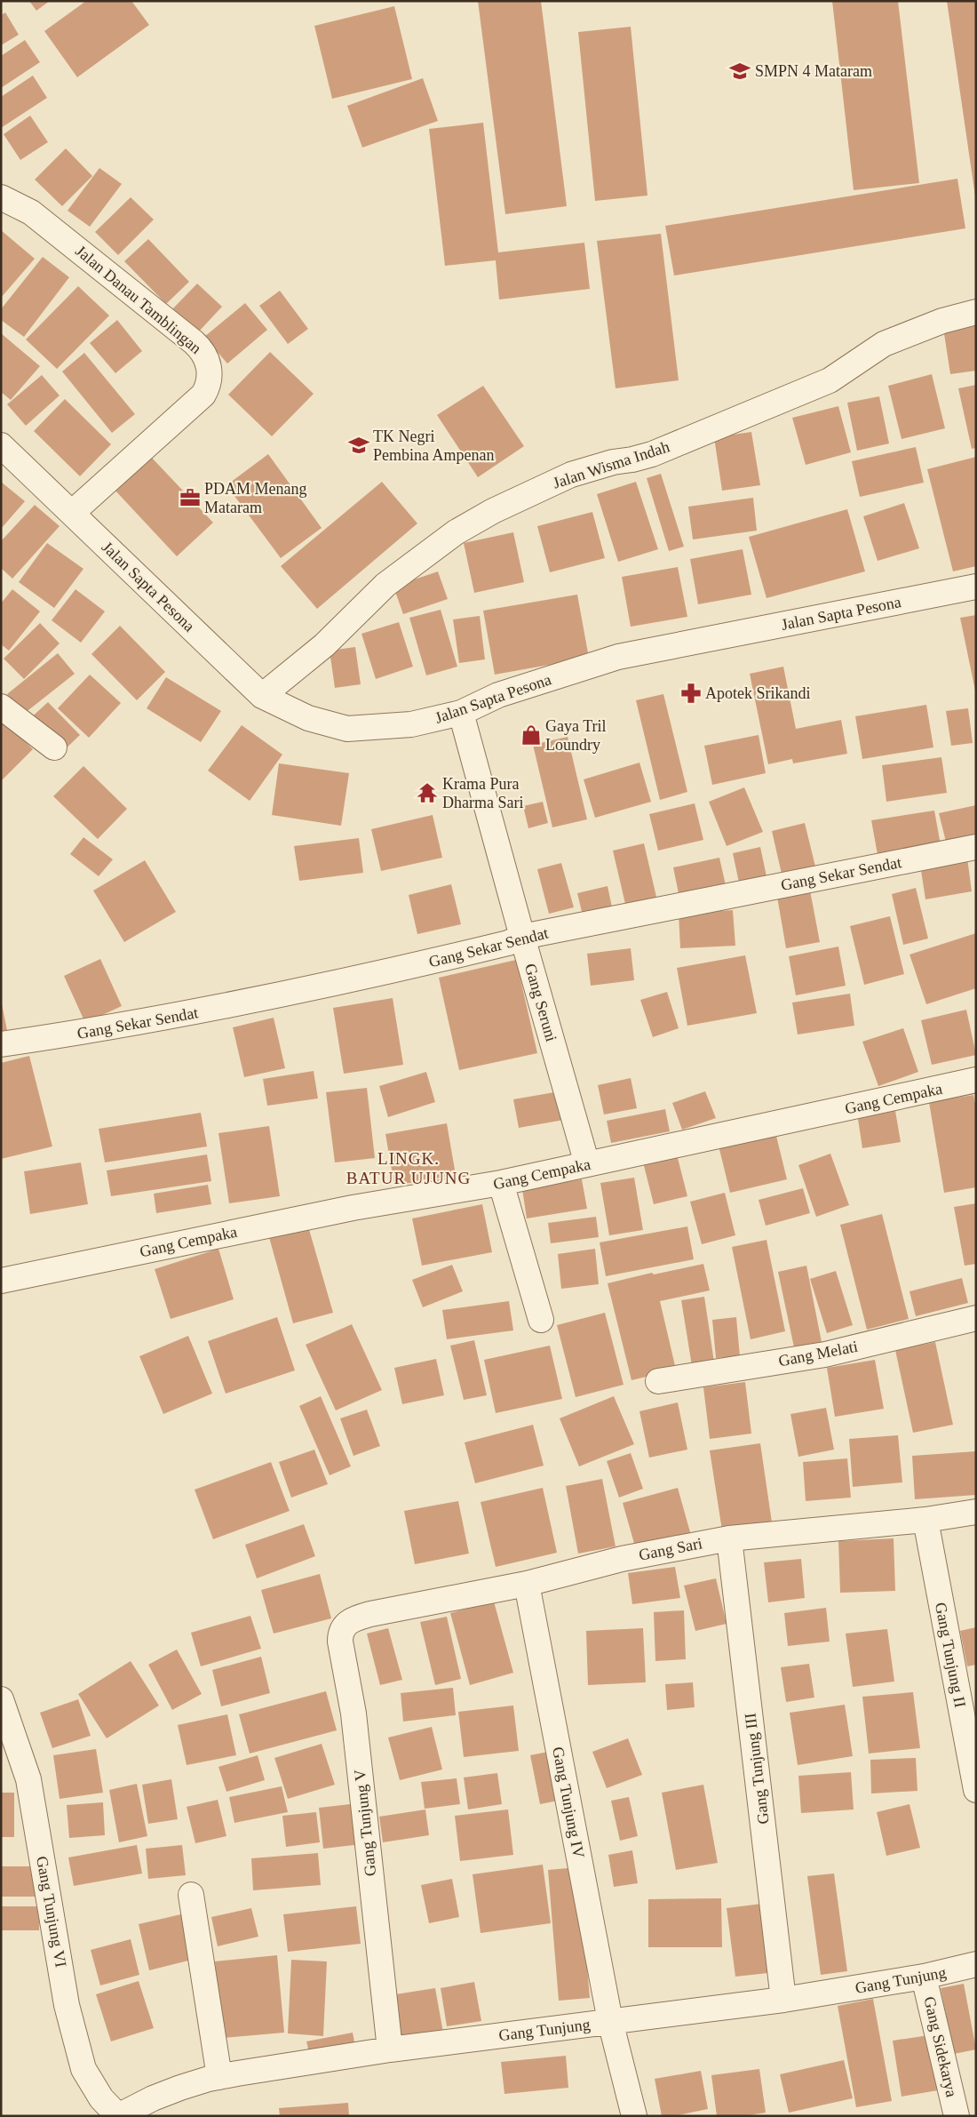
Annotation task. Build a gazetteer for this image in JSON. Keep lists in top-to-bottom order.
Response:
{
  "streets": {
    "street": [
      "Jalan Danau Tamblingan",
      "Jalan Wisma Indah",
      "Jalan Sapta Pesona",
      "Gang Sekar Sendat",
      "Gang Seruni",
      "Gang Cempaka",
      "Gang Melati",
      "Gang Sari",
      "Gang Tunjung II",
      "Gang Tunjung III",
      "Gang Tunjung IV",
      "Gang Tunjung V",
      "Gang Tunjung VI",
      "Gang Tunjung",
      "Gang Sidekarya"
    ]
  },
  "crossings": [
    ["Jalan Danau Tamblingan", "Jalan Sapta Pesona"],
    ["Jalan Wisma Indah", "Jalan Sapta Pesona"],
    ["Jalan Sapta Pesona", "Gang Seruni"],
    ["Gang Sekar Sendat", "Gang Seruni"],
    ["Gang Seruni", "Gang Cempaka"],
    ["Gang Sari", "Gang Tunjung II"],
    ["Gang Sari", "Gang Tunjung III"],
    ["Gang Sari", "Gang Tunjung IV"],
    ["Gang Sari", "Gang Tunjung V"],
    ["Gang Tunjung III", "Gang Tunjung"],
    ["Gang Tunjung IV", "Gang Tunjung"],
    ["Gang Tunjung V", "Gang Tunjung"],
    ["Gang Tunjung VI", "Gang Tunjung"],
    ["Gang Tunjung", "Gang Sidekarya"]
  ],
  "districts": ["LINGK. BATUR UJUNG"],
  "places": {
    "school or university": ["SMPN 4 Mataram", "TK Negri Pembina Ampenan"],
    "office": ["PDAM Menang Mataram"],
    "pharmacy": ["Apotek Srikandi"],
    "shop": ["Gaya Tril Loundry"],
    "temple": ["Krama Pura Dharma Sari"]
  }
}
